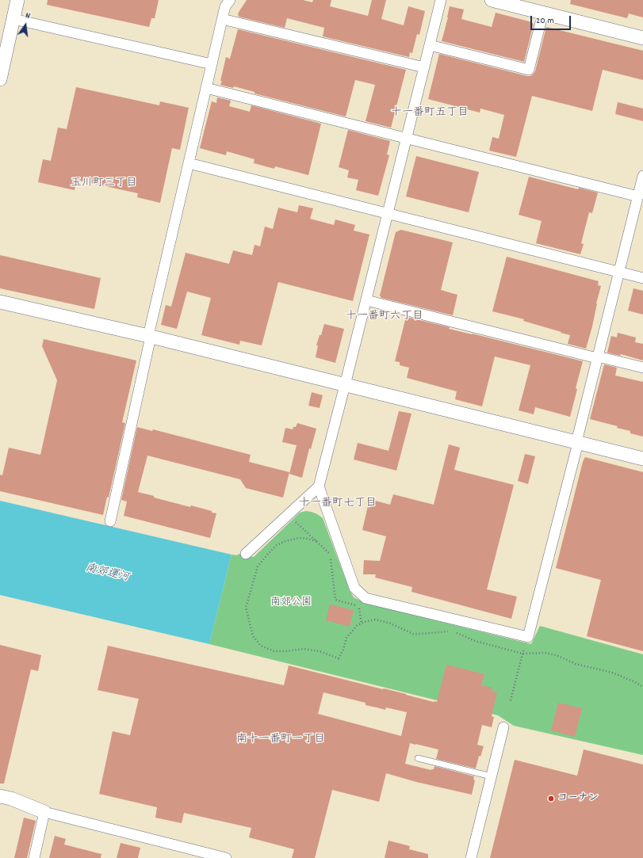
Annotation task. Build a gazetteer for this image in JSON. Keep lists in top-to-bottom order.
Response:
{
  "districts": [
    "十一番町五丁目",
    "玉川町三丁目",
    "十一番町六丁目",
    "十一番町七丁目",
    "南十一番町一丁目"
  ],
  "water": ["南郊運河"],
  "parks": ["南郊公園"],
  "places": ["コーナン"],
  "scale_bar": "20 m",
  "north": "top"
}
